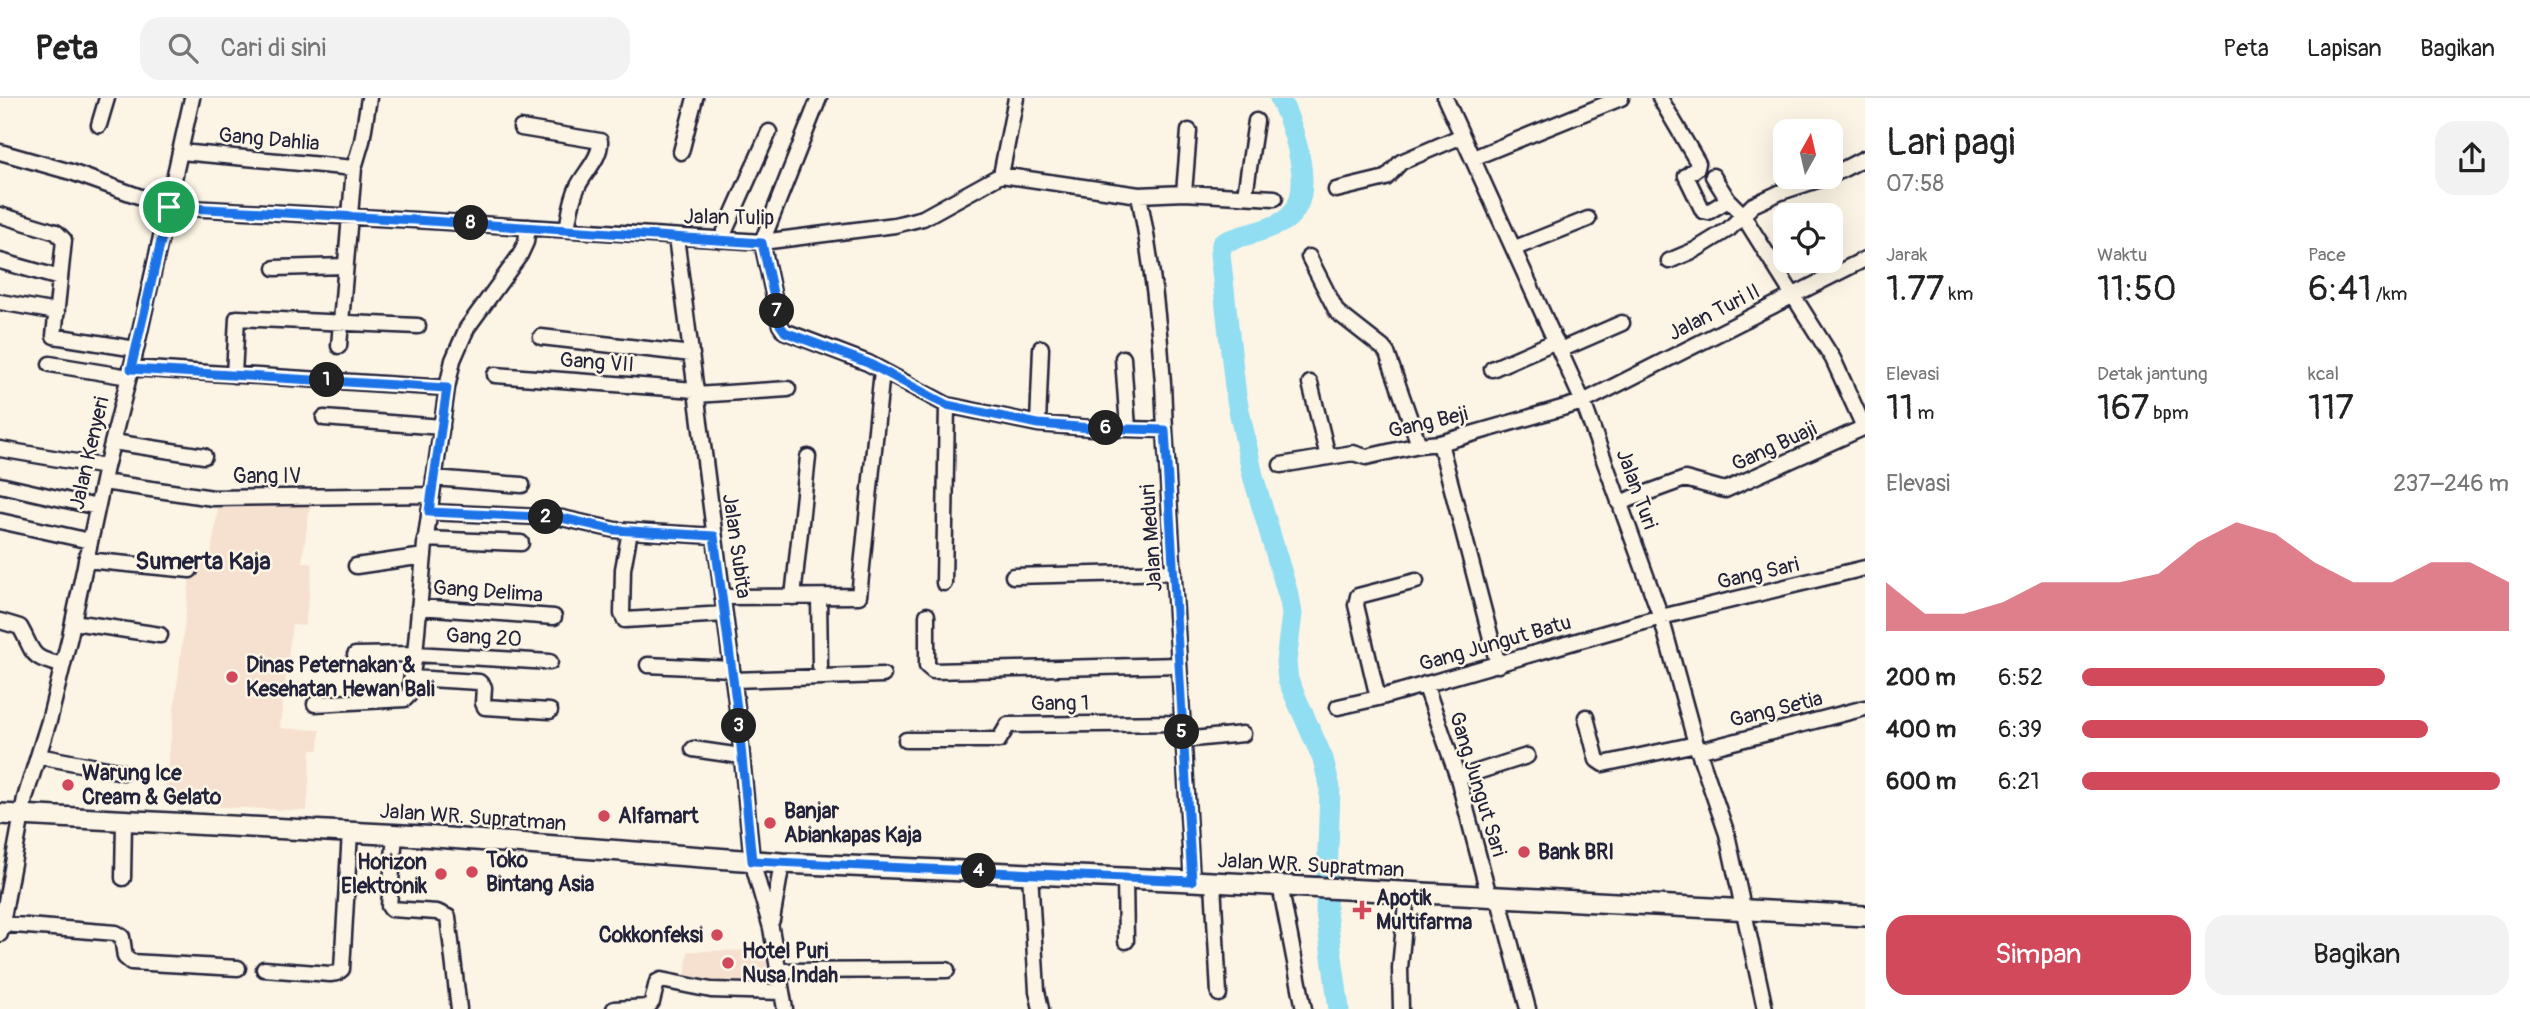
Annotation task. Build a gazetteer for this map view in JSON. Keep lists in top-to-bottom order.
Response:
{
  "streets": {
    "main road": ["Jalan WR. Supratman"],
    "street": [
      "Gang Dahlia",
      "Jalan Tulip",
      "Jalan Turi II",
      "Gang VII",
      "Gang Beji",
      "Gang Buaji",
      "Jalan Kenyeri",
      "Gang IV",
      "Jalan Turi",
      "Jalan Meduri",
      "Jalan Subita",
      "Gang Sari",
      "Gang Delima",
      "Gang 20",
      "Gang Jungut Batu",
      "Gang 1",
      "Gang Setia",
      "Gang Jungut Sari"
    ]
  },
  "crossings": [
    ["Gang Dahlia", "Jalan Kenyeri"],
    ["Jalan Tulip", "Jalan Kenyeri"],
    ["Jalan Tulip", "Jalan Subita"],
    ["Jalan Turi II", "Gang Beji"],
    ["Jalan Turi II", "Jalan Turi"],
    ["Gang VII", "Jalan Subita"],
    ["Gang Beji", "Jalan Turi"],
    ["Gang Buaji", "Jalan Turi"],
    ["Jalan Kenyeri", "Gang IV"],
    ["Jalan Kenyeri", "Jalan WR. Supratman"],
    ["Jalan Turi", "Gang Sari"],
    ["Jalan Turi", "Gang Jungut Batu"],
    ["Jalan Turi", "Gang Setia"],
    ["Jalan Turi", "Jalan WR. Supratman"],
    ["Jalan Meduri", "Gang 1"],
    ["Jalan Meduri", "Jalan WR. Supratman"],
    ["Jalan Subita", "Jalan WR. Supratman"],
    ["Gang Sari", "Gang Jungut Batu"],
    ["Gang Jungut Batu", "Gang Jungut Sari"],
    ["Gang Jungut Sari", "Jalan WR. Supratman"]
  ],
  "districts": ["Sumerta Kaja"],
  "places": {
    "other": [
      "Dinas Peternakan & Kesehatan Hewan Bali",
      "Warung Ice Cream & Gelato",
      "Alfamart",
      "Banjar Abiankapas Kaja",
      "Bank BRI",
      "Toko Bintang Asia",
      "Horizon Elektronik",
      "Cokkonfeksi",
      "Hotel Puri Nusa Indah"
    ],
    "health": ["Apotik Multifarma"]
  },
  "north": "top",
  "page": {
    "header": "Peta",
    "search": "Cari di sini",
    "nav": ["Peta", "Lapisan", "Bagikan"],
    "heading": ["Lari pagi", "07:58"],
    "pins": [
      "8",
      "7",
      "1",
      "6",
      "2",
      "3",
      "5",
      "4"
    ],
    "stats": [
      ["Jarak", "1.77 km"],
      ["Waktu", "11:50"],
      ["Pace", "6:41 /km"],
      ["Elevasi", "11 m"],
      ["Detak jantung", "167 bpm"],
      ["kcal", "117"]
    ],
    "chart": ["Elevasi", "237–246 m"],
    "list": [
      {
        "name": "200 m",
        "note": "6:52"
      },
      {
        "name": "400 m",
        "note": "6:39"
      },
      {
        "name": "600 m",
        "note": "6:21"
      }
    ],
    "buttons": ["Simpan", "Bagikan"]
  }
}
